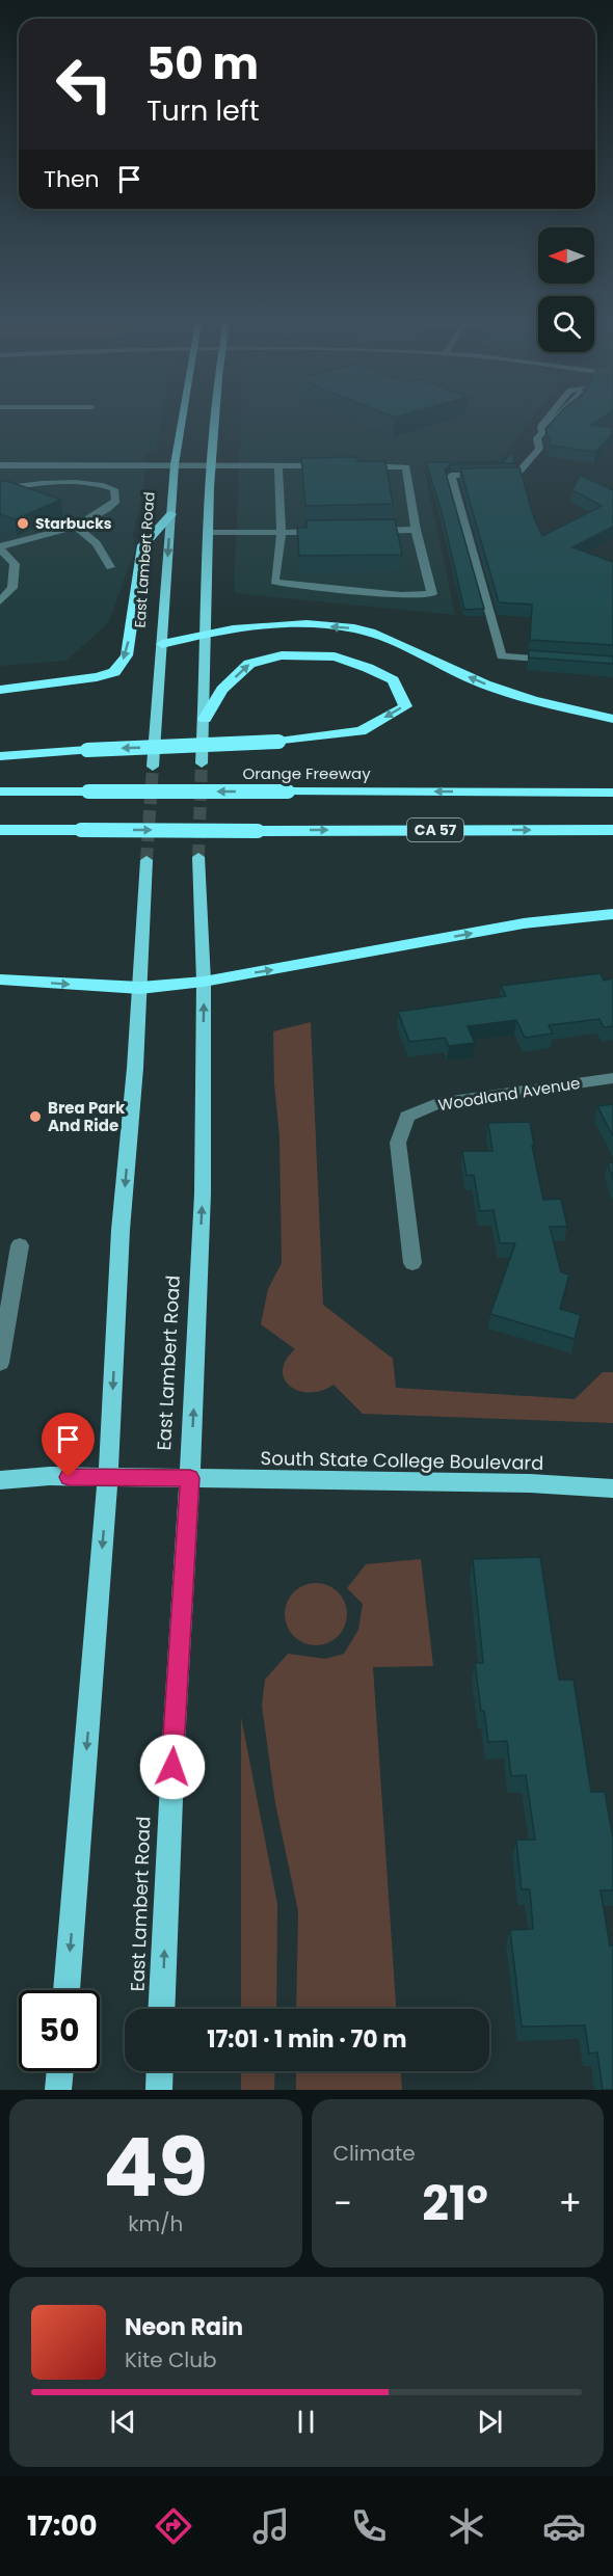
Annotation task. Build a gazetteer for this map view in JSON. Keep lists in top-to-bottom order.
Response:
{
  "streets": {
    "highway": ["Orange Freeway", "CA 57"],
    "main road": ["East Lambert Road", "South State College Boulevard"],
    "street": ["Woodland Avenue"]
  },
  "crossings": [
    ["East Lambert Road", "South State College Boulevard"]
  ],
  "places": ["Starbucks", "Brea Park And Ride"],
  "north": "left",
  "page": {
    "turn": ["50 m", "Turn left"],
    "then": "Then",
    "limit": "50",
    "trip": "17:01 · 1 min · 70 m",
    "tile": [
      ["49", "km/h"],
      "Climate"
    ],
    "heat": ["−", "21°", "+"],
    "song": ["Neon Rain", "Kite Club"],
    "tabs": "17:00"
  }
}
